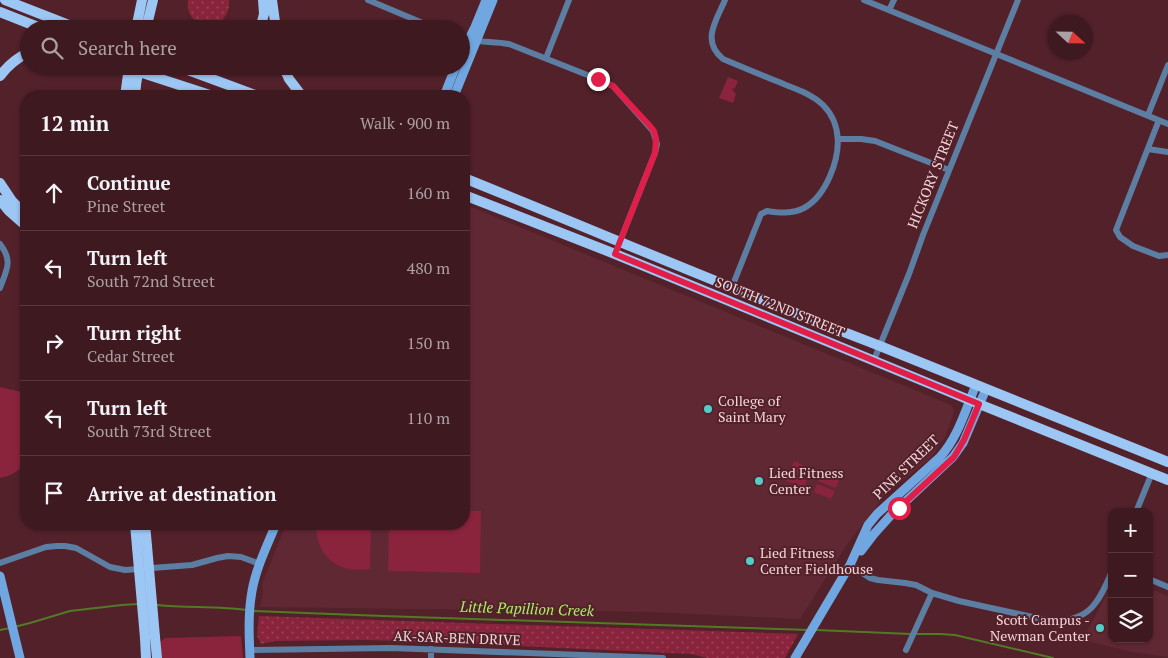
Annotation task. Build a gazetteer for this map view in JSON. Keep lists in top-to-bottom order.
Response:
{
  "streets": {
    "main road": ["SOUTH 72ND STREET"],
    "street": ["HICKORY STREET", "PINE STREET", "AK-SAR-BEN DRIVE"]
  },
  "crossings": [
    ["HICKORY STREET", "SOUTH 72ND STREET"],
    ["SOUTH 72ND STREET", "PINE STREET"]
  ],
  "water": ["Little Papillion Creek"],
  "places": [
    "College of Saint Mary",
    "Lied Fitness Center",
    "Lied Fitness Center Fieldhouse",
    "Scott Campus - Newman Center"
  ],
  "north": "right",
  "page": {
    "search": "Search here",
    "heading": ["12 min", "Walk · 900 m"],
    "list": [
      ["Continue", "Pine Street", "160 m"],
      ["Turn left", "South 72nd Street", "480 m"],
      ["Turn right", "Cedar Street", "150 m"],
      ["Turn left", "South 73rd Street", "110 m"],
      "Arrive at destination"
    ],
    "map_buttons": ["+", "−"]
  }
}
